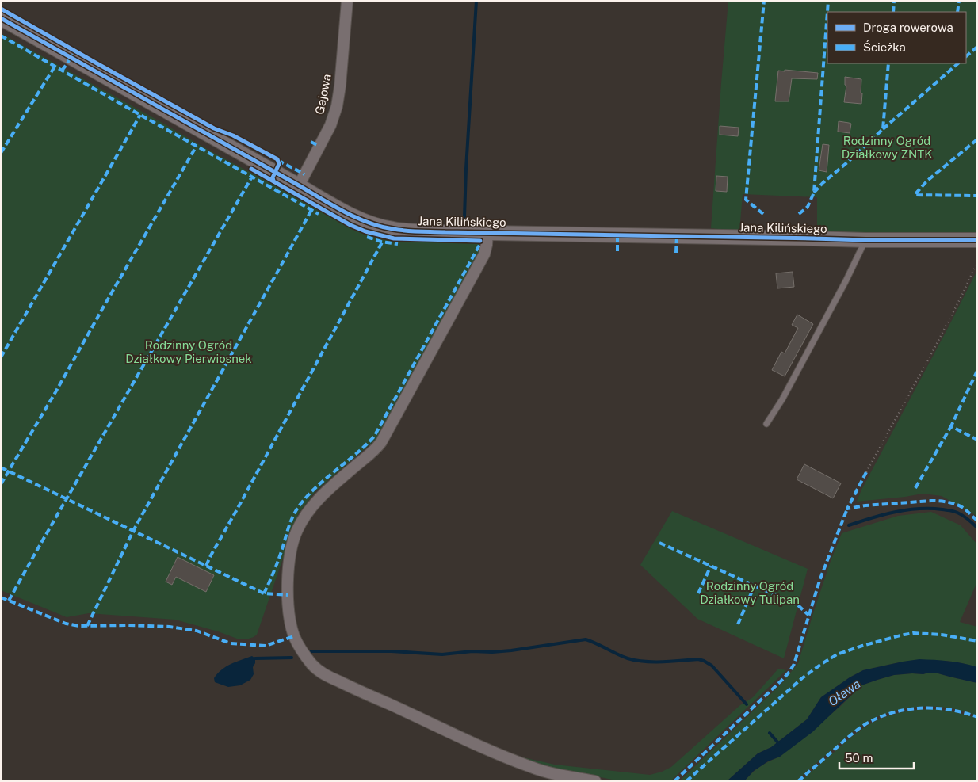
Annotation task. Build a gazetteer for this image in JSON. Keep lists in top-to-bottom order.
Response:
{
  "streets": {
    "street": ["Gajowa", "Jana Kilińskiego"]
  },
  "crossings": [
    ["Gajowa", "Jana Kilińskiego"]
  ],
  "water": ["Oława"],
  "parks": ["Rodzinny Ogród Działkowy ZNTK", "Rodzinny Ogród Działkowy Pierwiosnek", "Rodzinny Ogród Działkowy Tulipan"],
  "legend": ["Droga rowerowa", "Ścieżka"],
  "scale_bar": "50 m"
}
